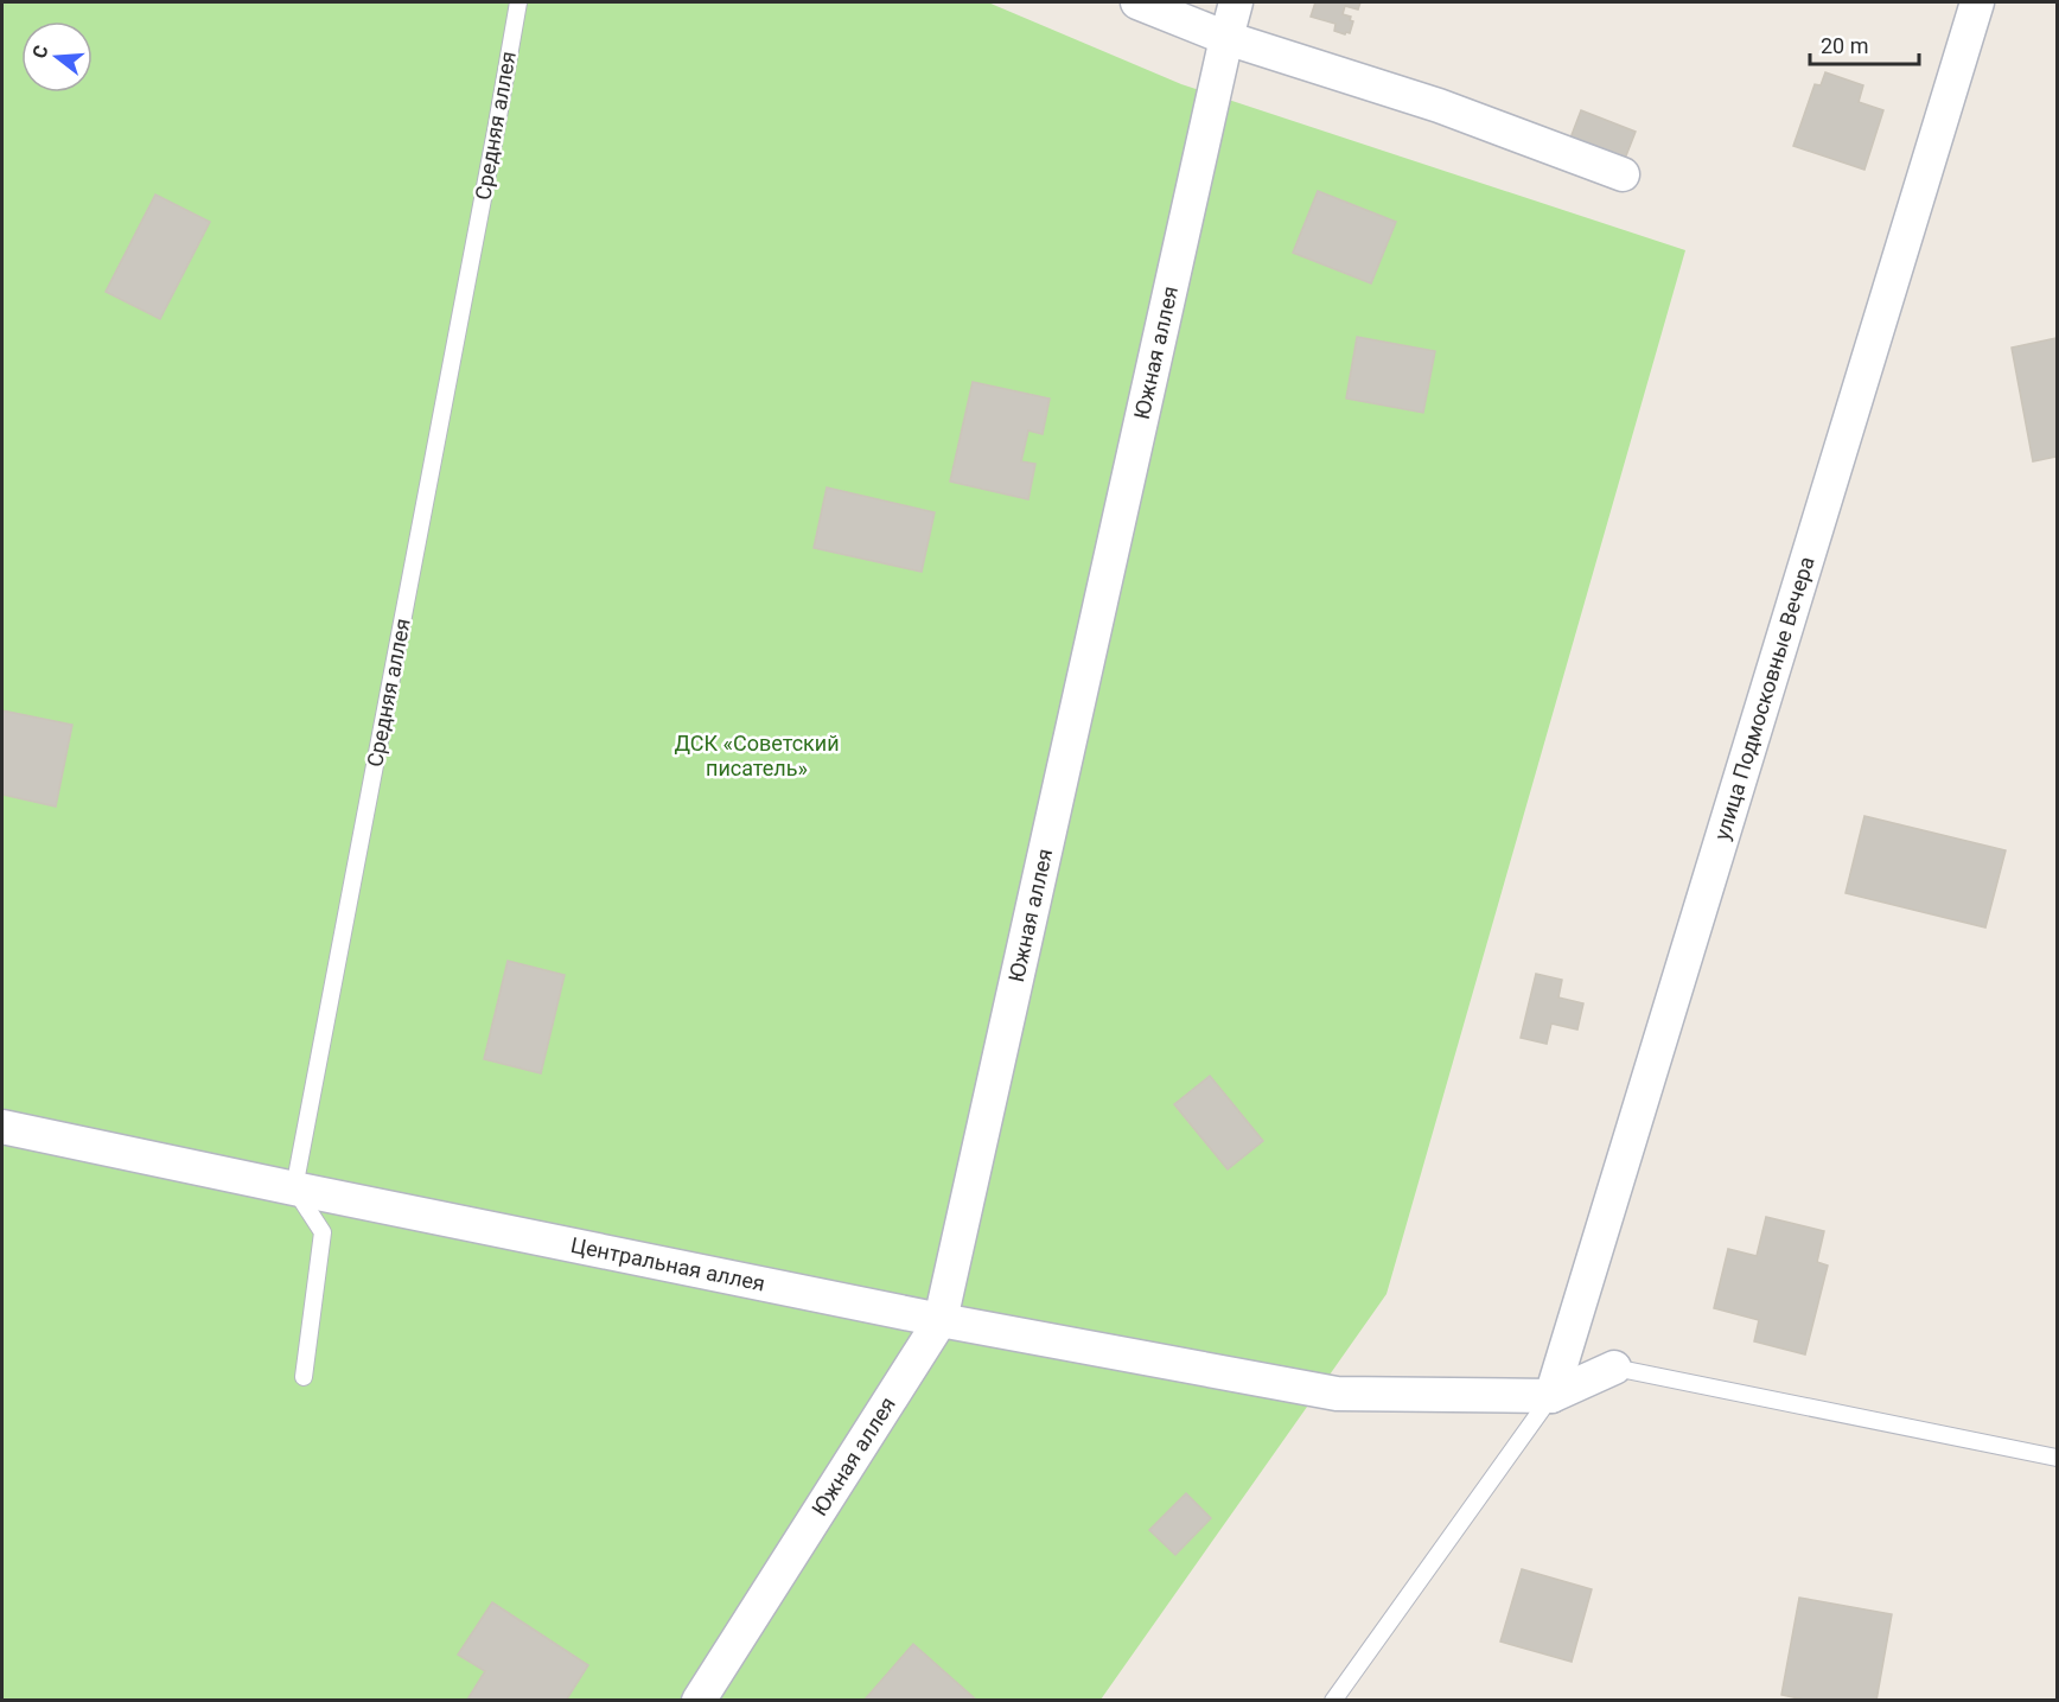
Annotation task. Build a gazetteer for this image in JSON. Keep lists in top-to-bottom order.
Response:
{
  "streets": {
    "street": ["Южная аллея", "улица Подмосковные Вечера", "Центральная аллея"],
    "lane": ["Средняя аллея"]
  },
  "crossings": [
    ["Средняя аллея", "Центральная аллея"],
    ["Южная аллея", "Центральная аллея"],
    ["улица Подмосковные Вечера", "Центральная аллея"]
  ],
  "parks": ["ДСК «Советский писатель»"],
  "scale_bar": "20 m",
  "north": "left"
}
